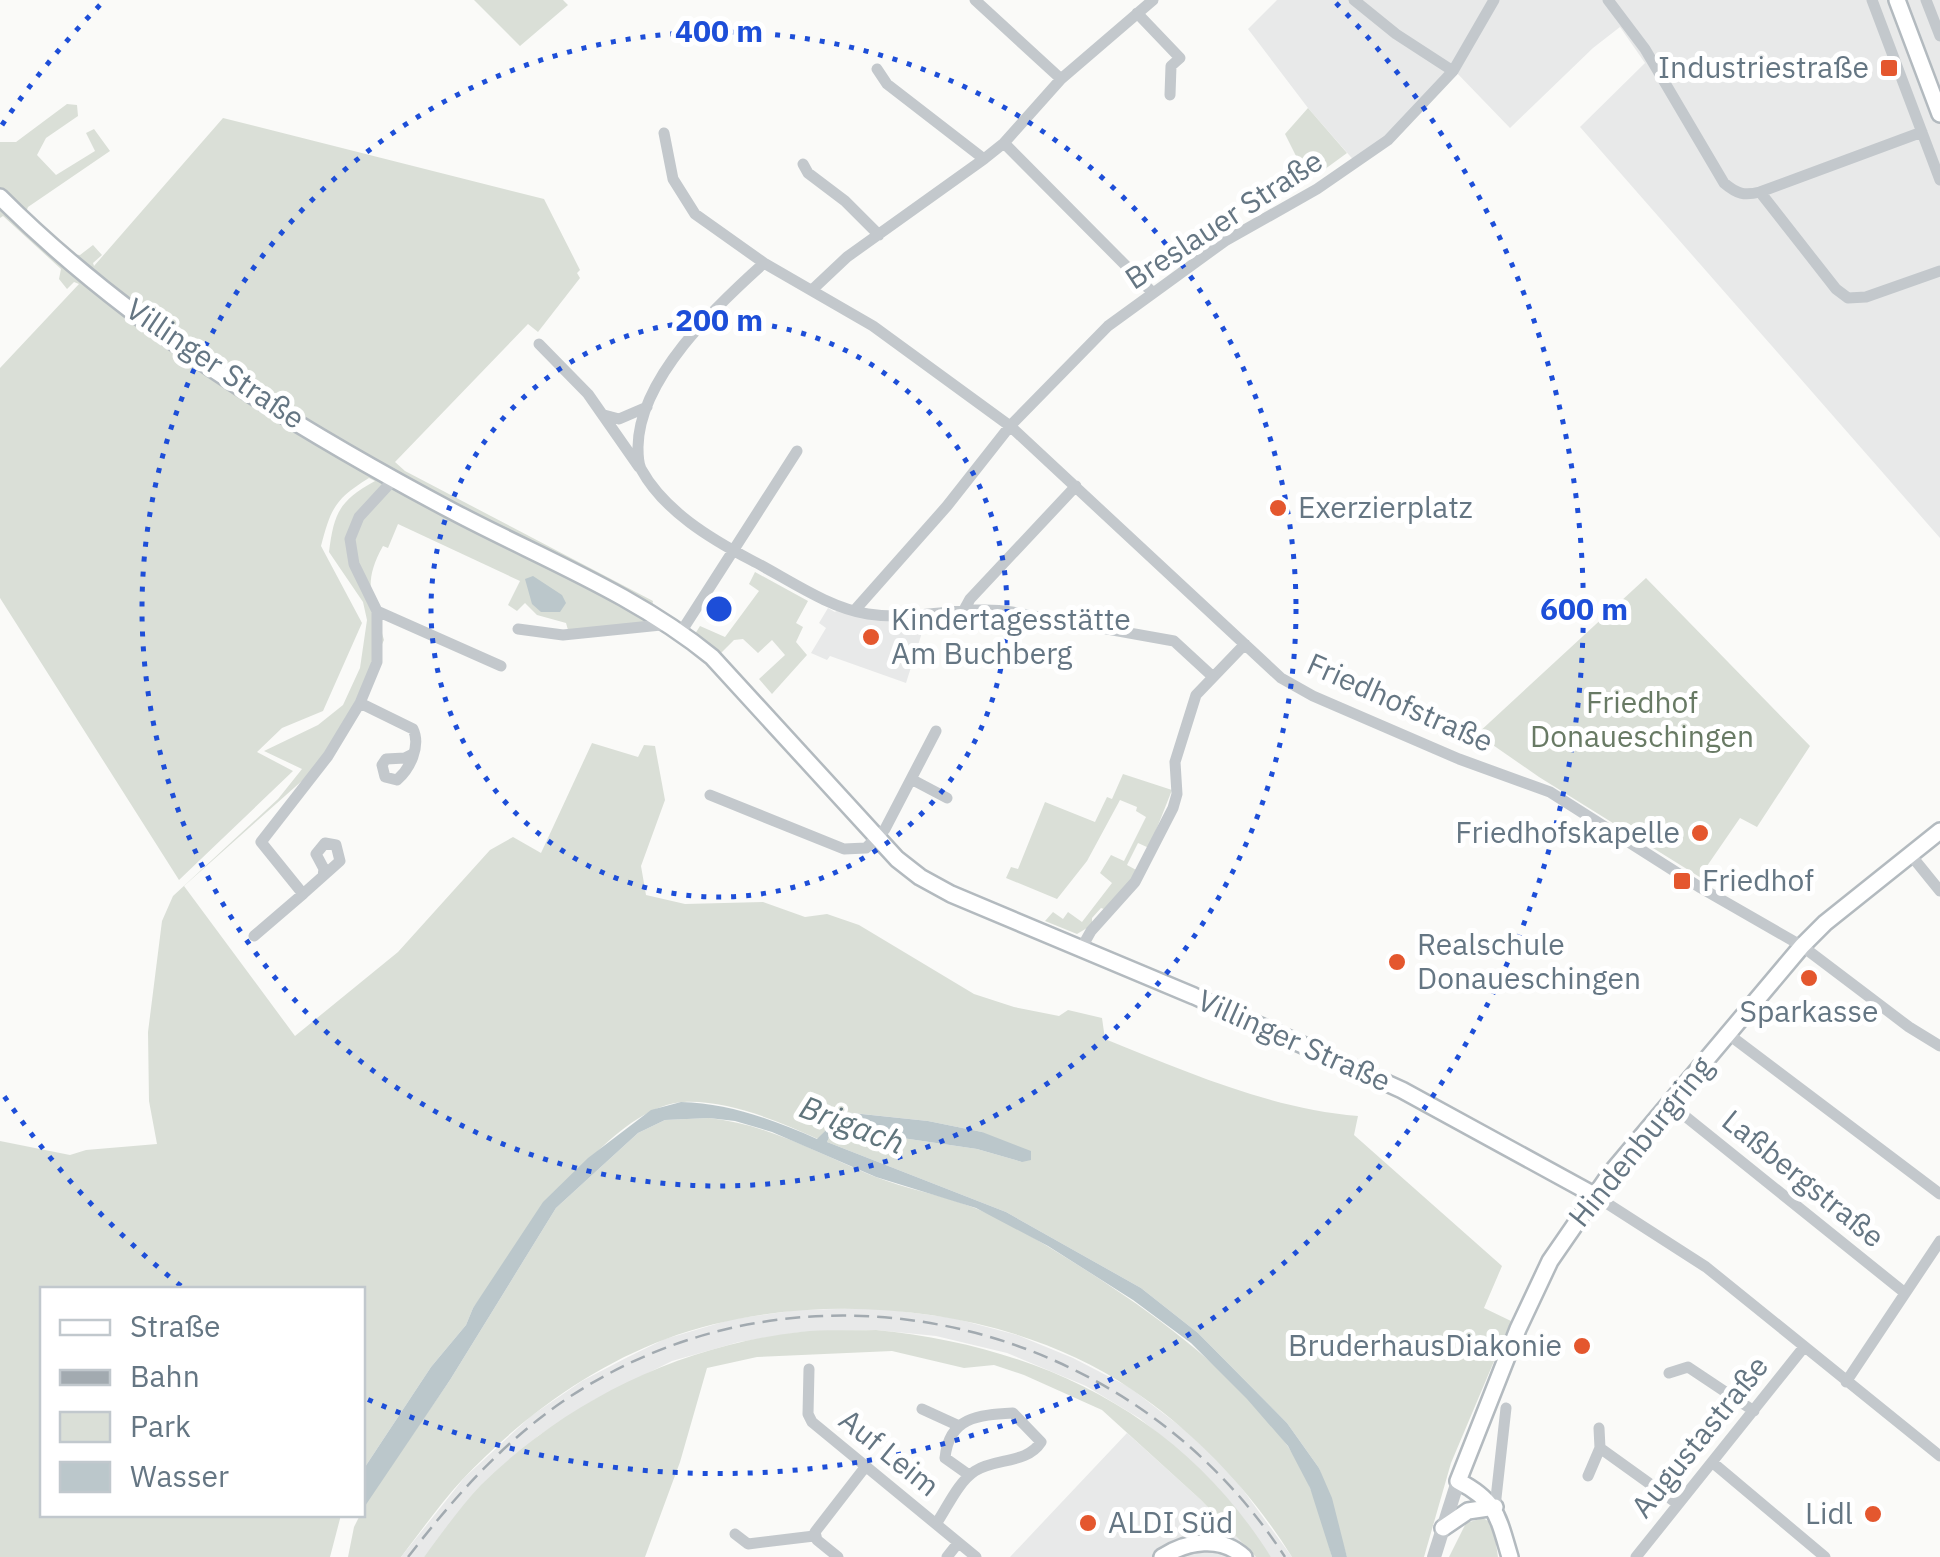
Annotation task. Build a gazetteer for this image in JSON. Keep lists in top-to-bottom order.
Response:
{
  "streets": {
    "main road": ["Villinger Straße", "Hindenburgring"],
    "street": [
      "Breslauer Straße",
      "Friedhofstraße",
      "Laßbergstraße",
      "Augustastraße",
      "Auf Leim"
    ]
  },
  "crossings": [
    ["Breslauer Straße", "Friedhofstraße"],
    ["Villinger Straße", "Hindenburgring"],
    ["Villinger Straße", "Augustastraße"],
    ["Friedhofstraße", "Hindenburgring"],
    ["Hindenburgring", "Laßbergstraße"]
  ],
  "water": ["Brigach"],
  "parks": ["Friedhof Donaueschingen"],
  "places": {
    "transit": ["Industriestraße", "Friedhof"],
    "other": [
      "Exerzierplatz",
      "Kindertagesstätte Am Buchberg",
      "Friedhofskapelle",
      "Realschule Donaueschingen",
      "Sparkasse",
      "BruderhausDiakonie",
      "Lidl",
      "ALDI Süd"
    ]
  },
  "legend": [
    "Straße",
    "Bahn",
    "Park",
    "Wasser"
  ],
  "rings": ["400 m", "200 m", "600 m"]
}
